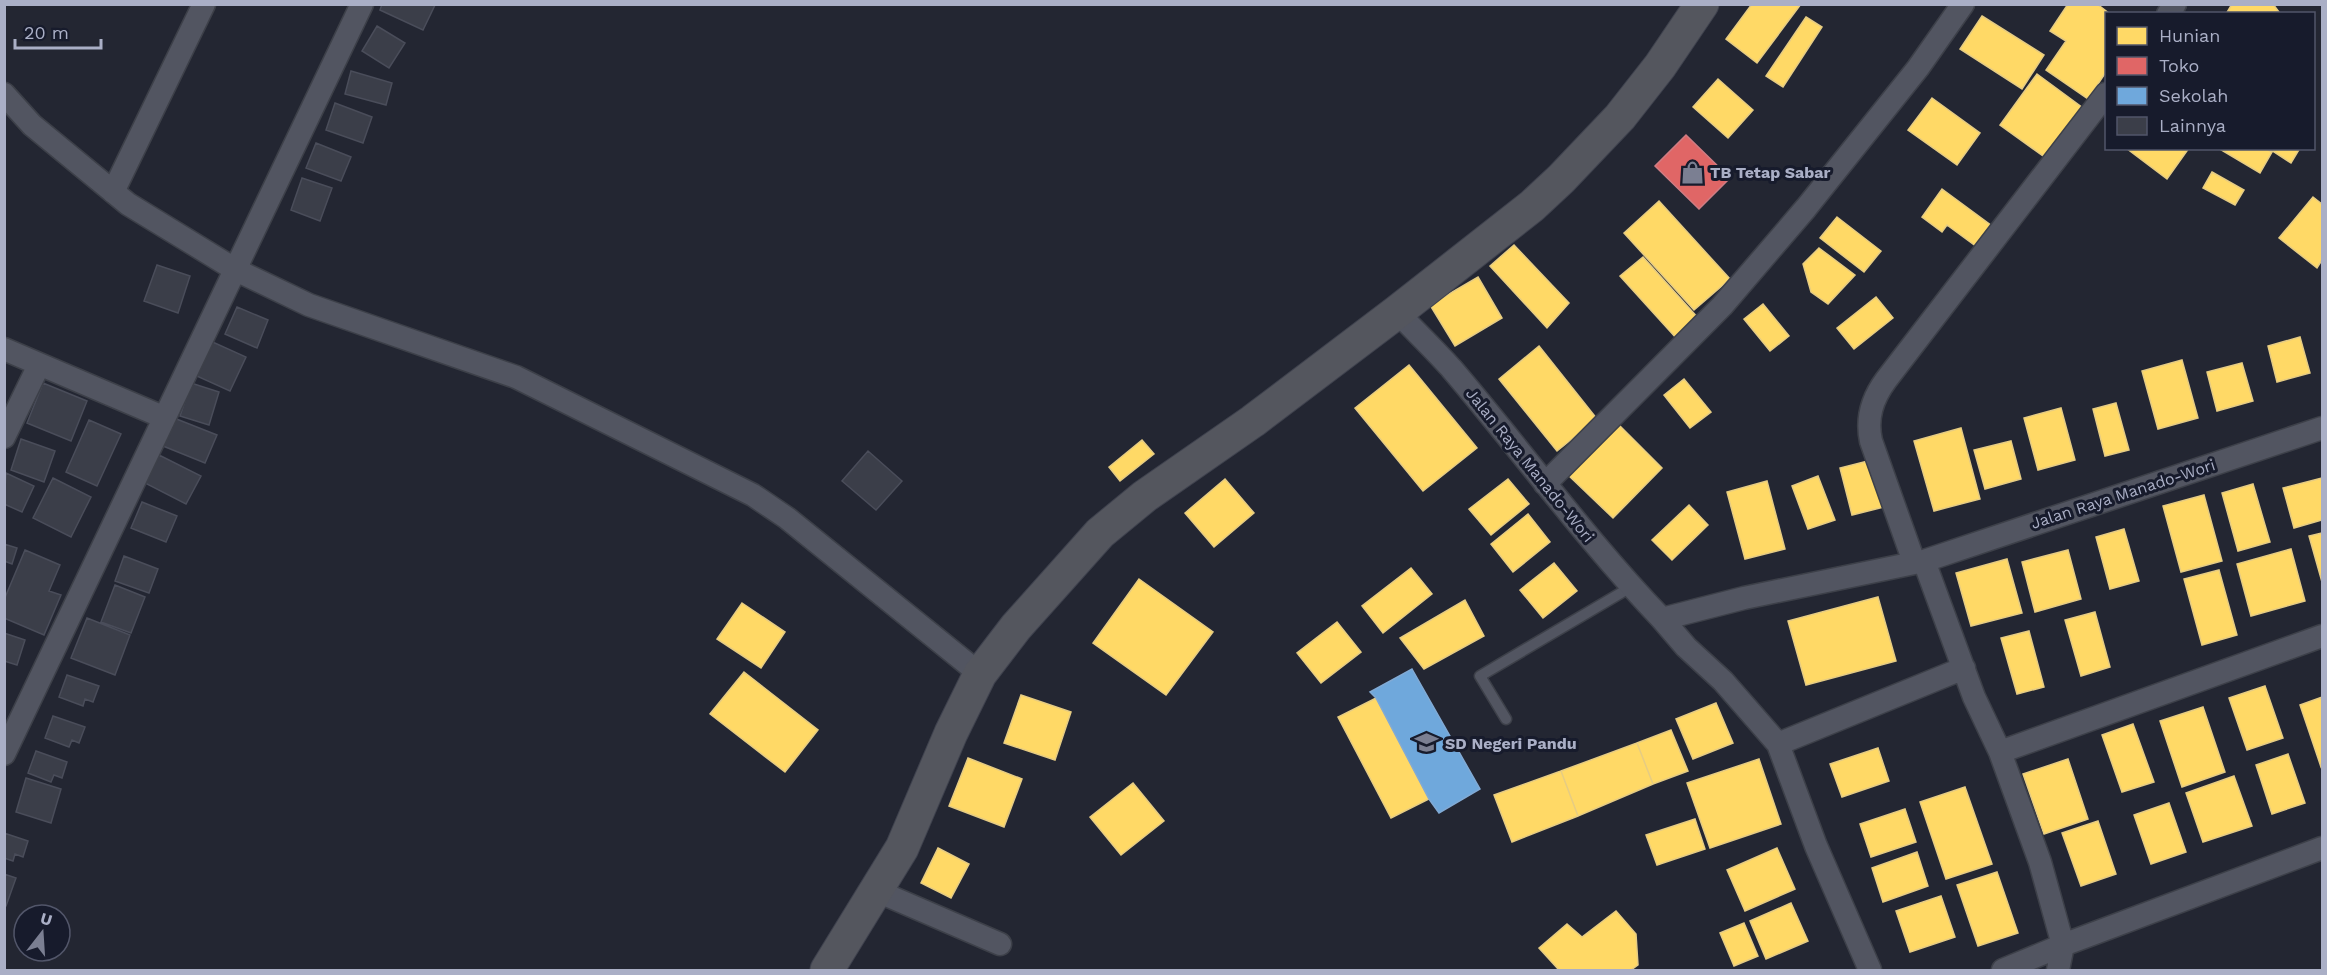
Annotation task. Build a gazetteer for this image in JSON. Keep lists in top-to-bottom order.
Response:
{
  "streets": {
    "street": ["Jalan Raya Manado-Wori"]
  },
  "places": {
    "shop": ["TB Tetap Sabar"],
    "school or university": ["SD Negeri Pandu"]
  },
  "legend": [
    "Hunian",
    "Toko",
    "Sekolah",
    "Lainnya"
  ],
  "scale_bar": "20 m",
  "north": "top"
}
